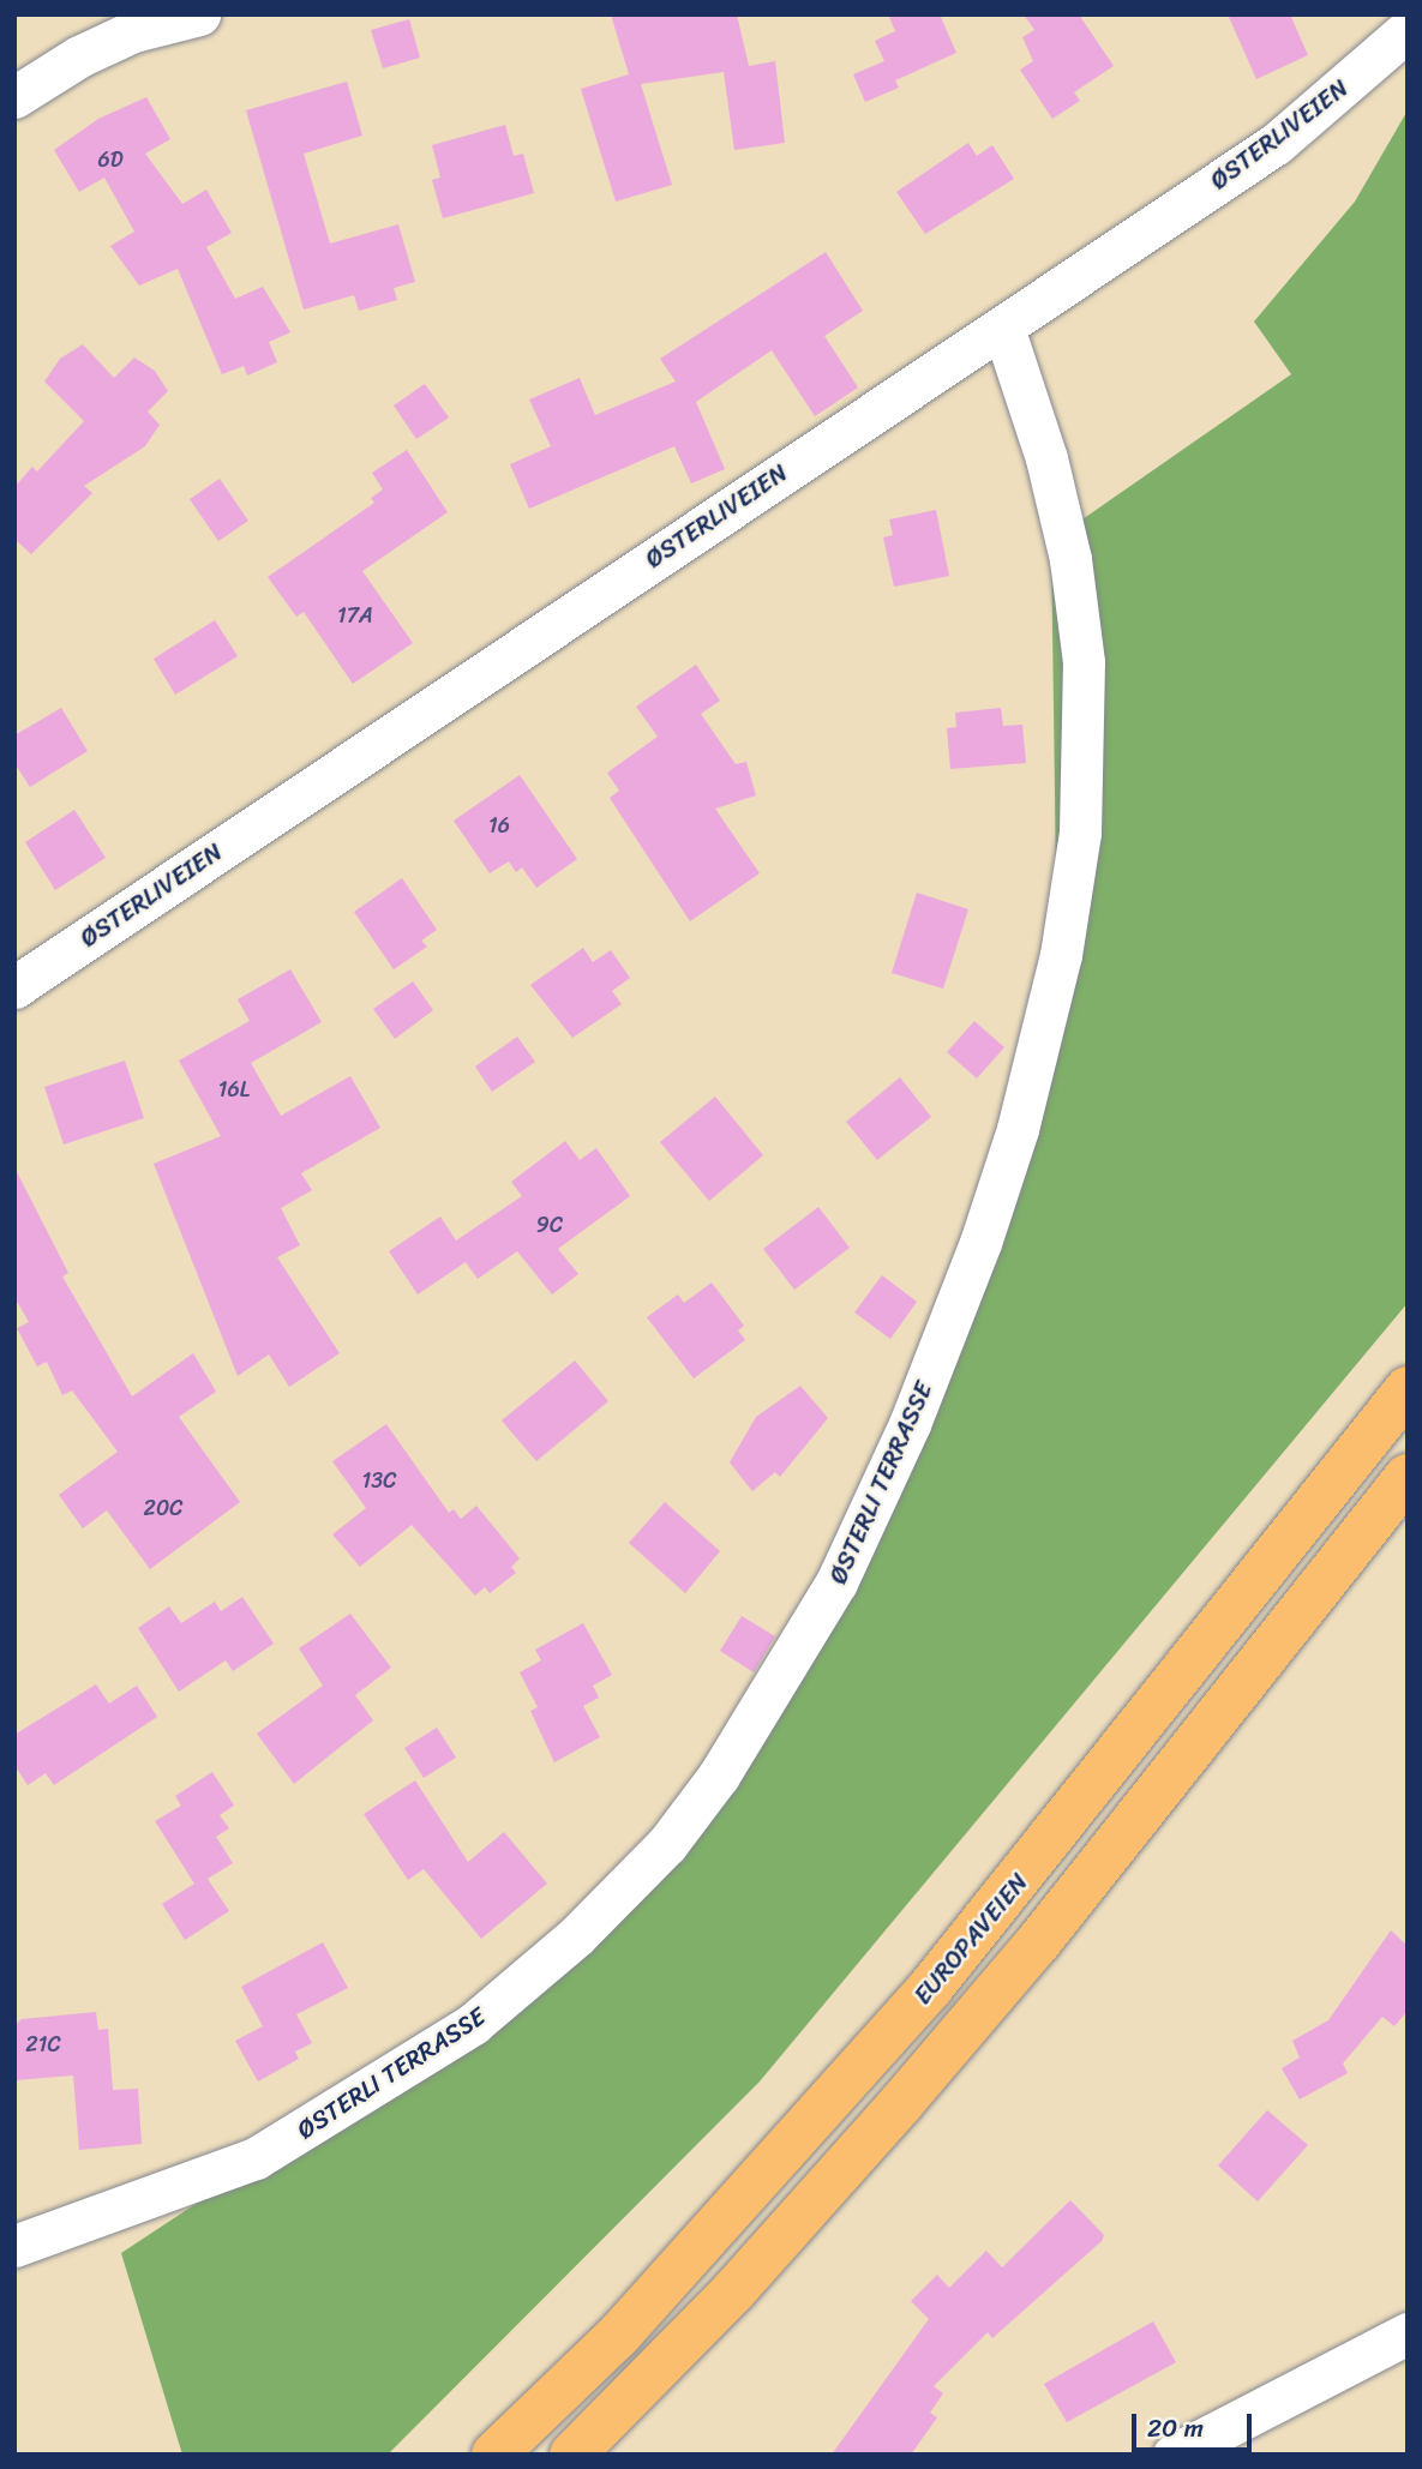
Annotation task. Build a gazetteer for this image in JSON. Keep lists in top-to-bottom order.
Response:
{
  "streets": {
    "highway": ["EUROPAVEIEN"],
    "street": ["ØSTERLIVEIEN", "ØSTERLI TERRASSE"]
  },
  "crossings": [
    ["ØSTERLIVEIEN", "ØSTERLI TERRASSE"]
  ],
  "house_numbers": [
    "6D",
    "17A",
    "16",
    "16L",
    "9C",
    "13C",
    "20C",
    "21C"
  ],
  "scale_bar": "20 m"
}
